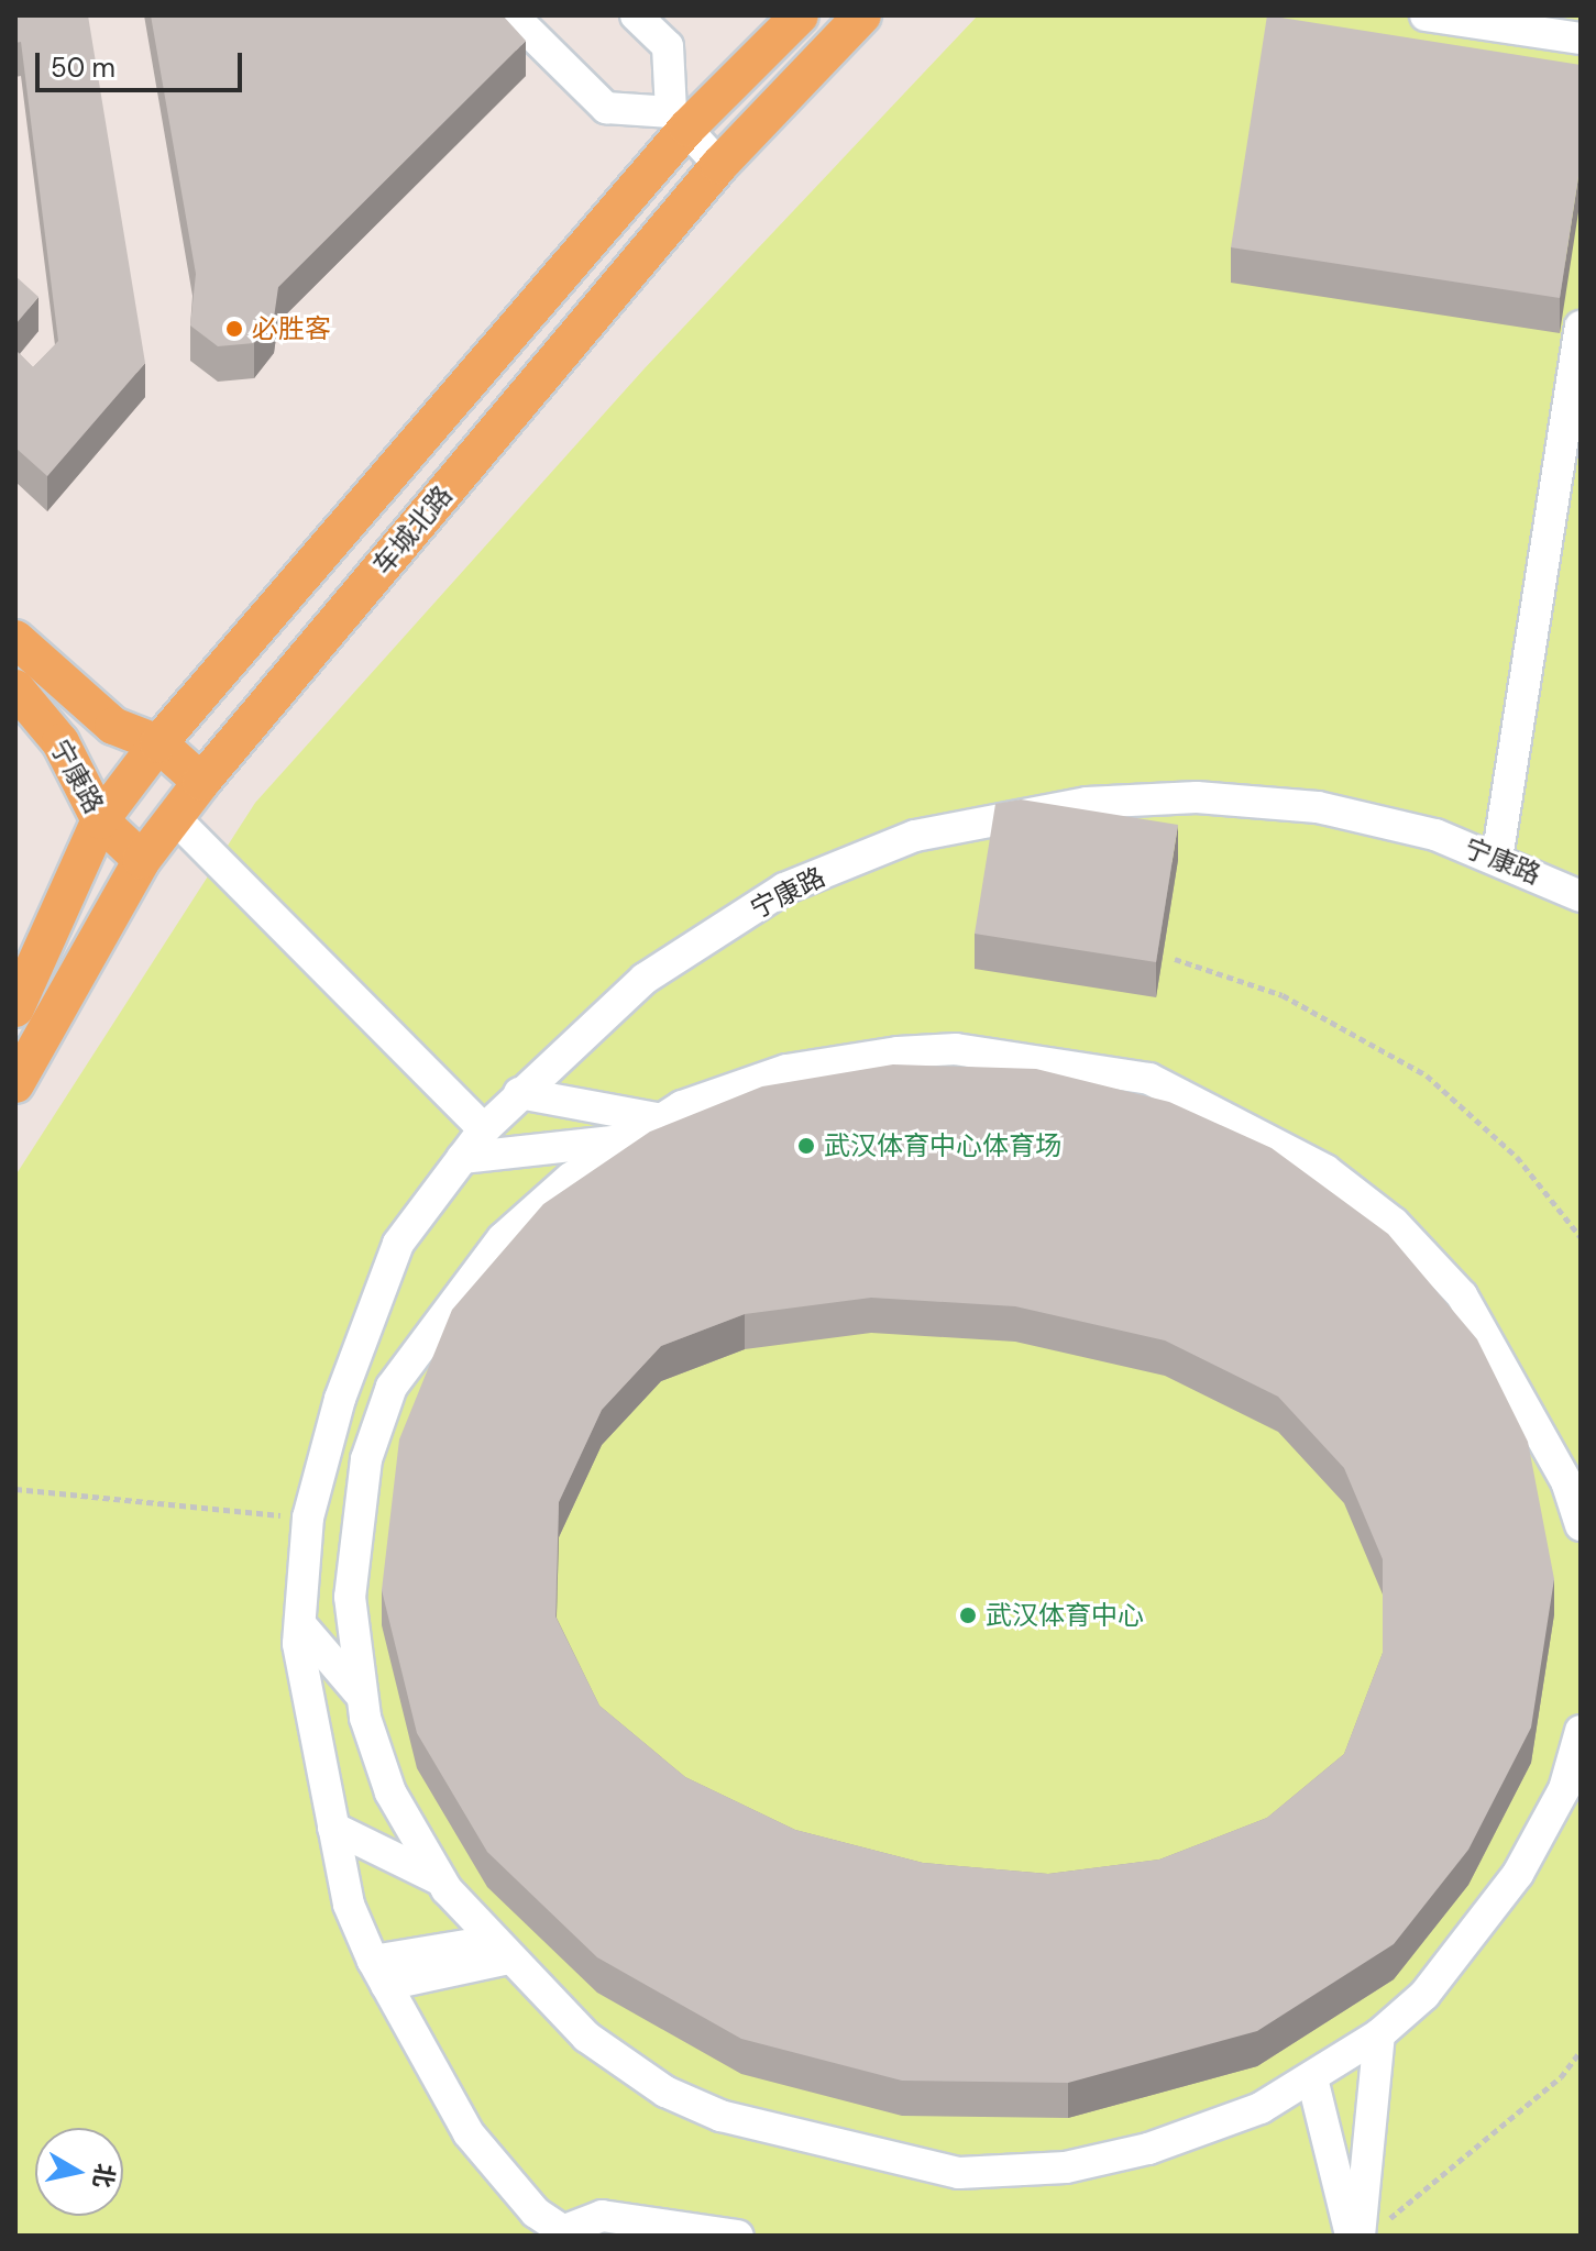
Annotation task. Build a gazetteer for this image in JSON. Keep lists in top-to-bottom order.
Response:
{
  "streets": {
    "main road": ["车城北路", "宁康路"]
  },
  "crossings": [
    ["车城北路", "宁康路"]
  ],
  "places": ["必胜客", "武汉体育中心体育场", "武汉体育中心"],
  "scale_bar": "50 m",
  "north": "right"
}
